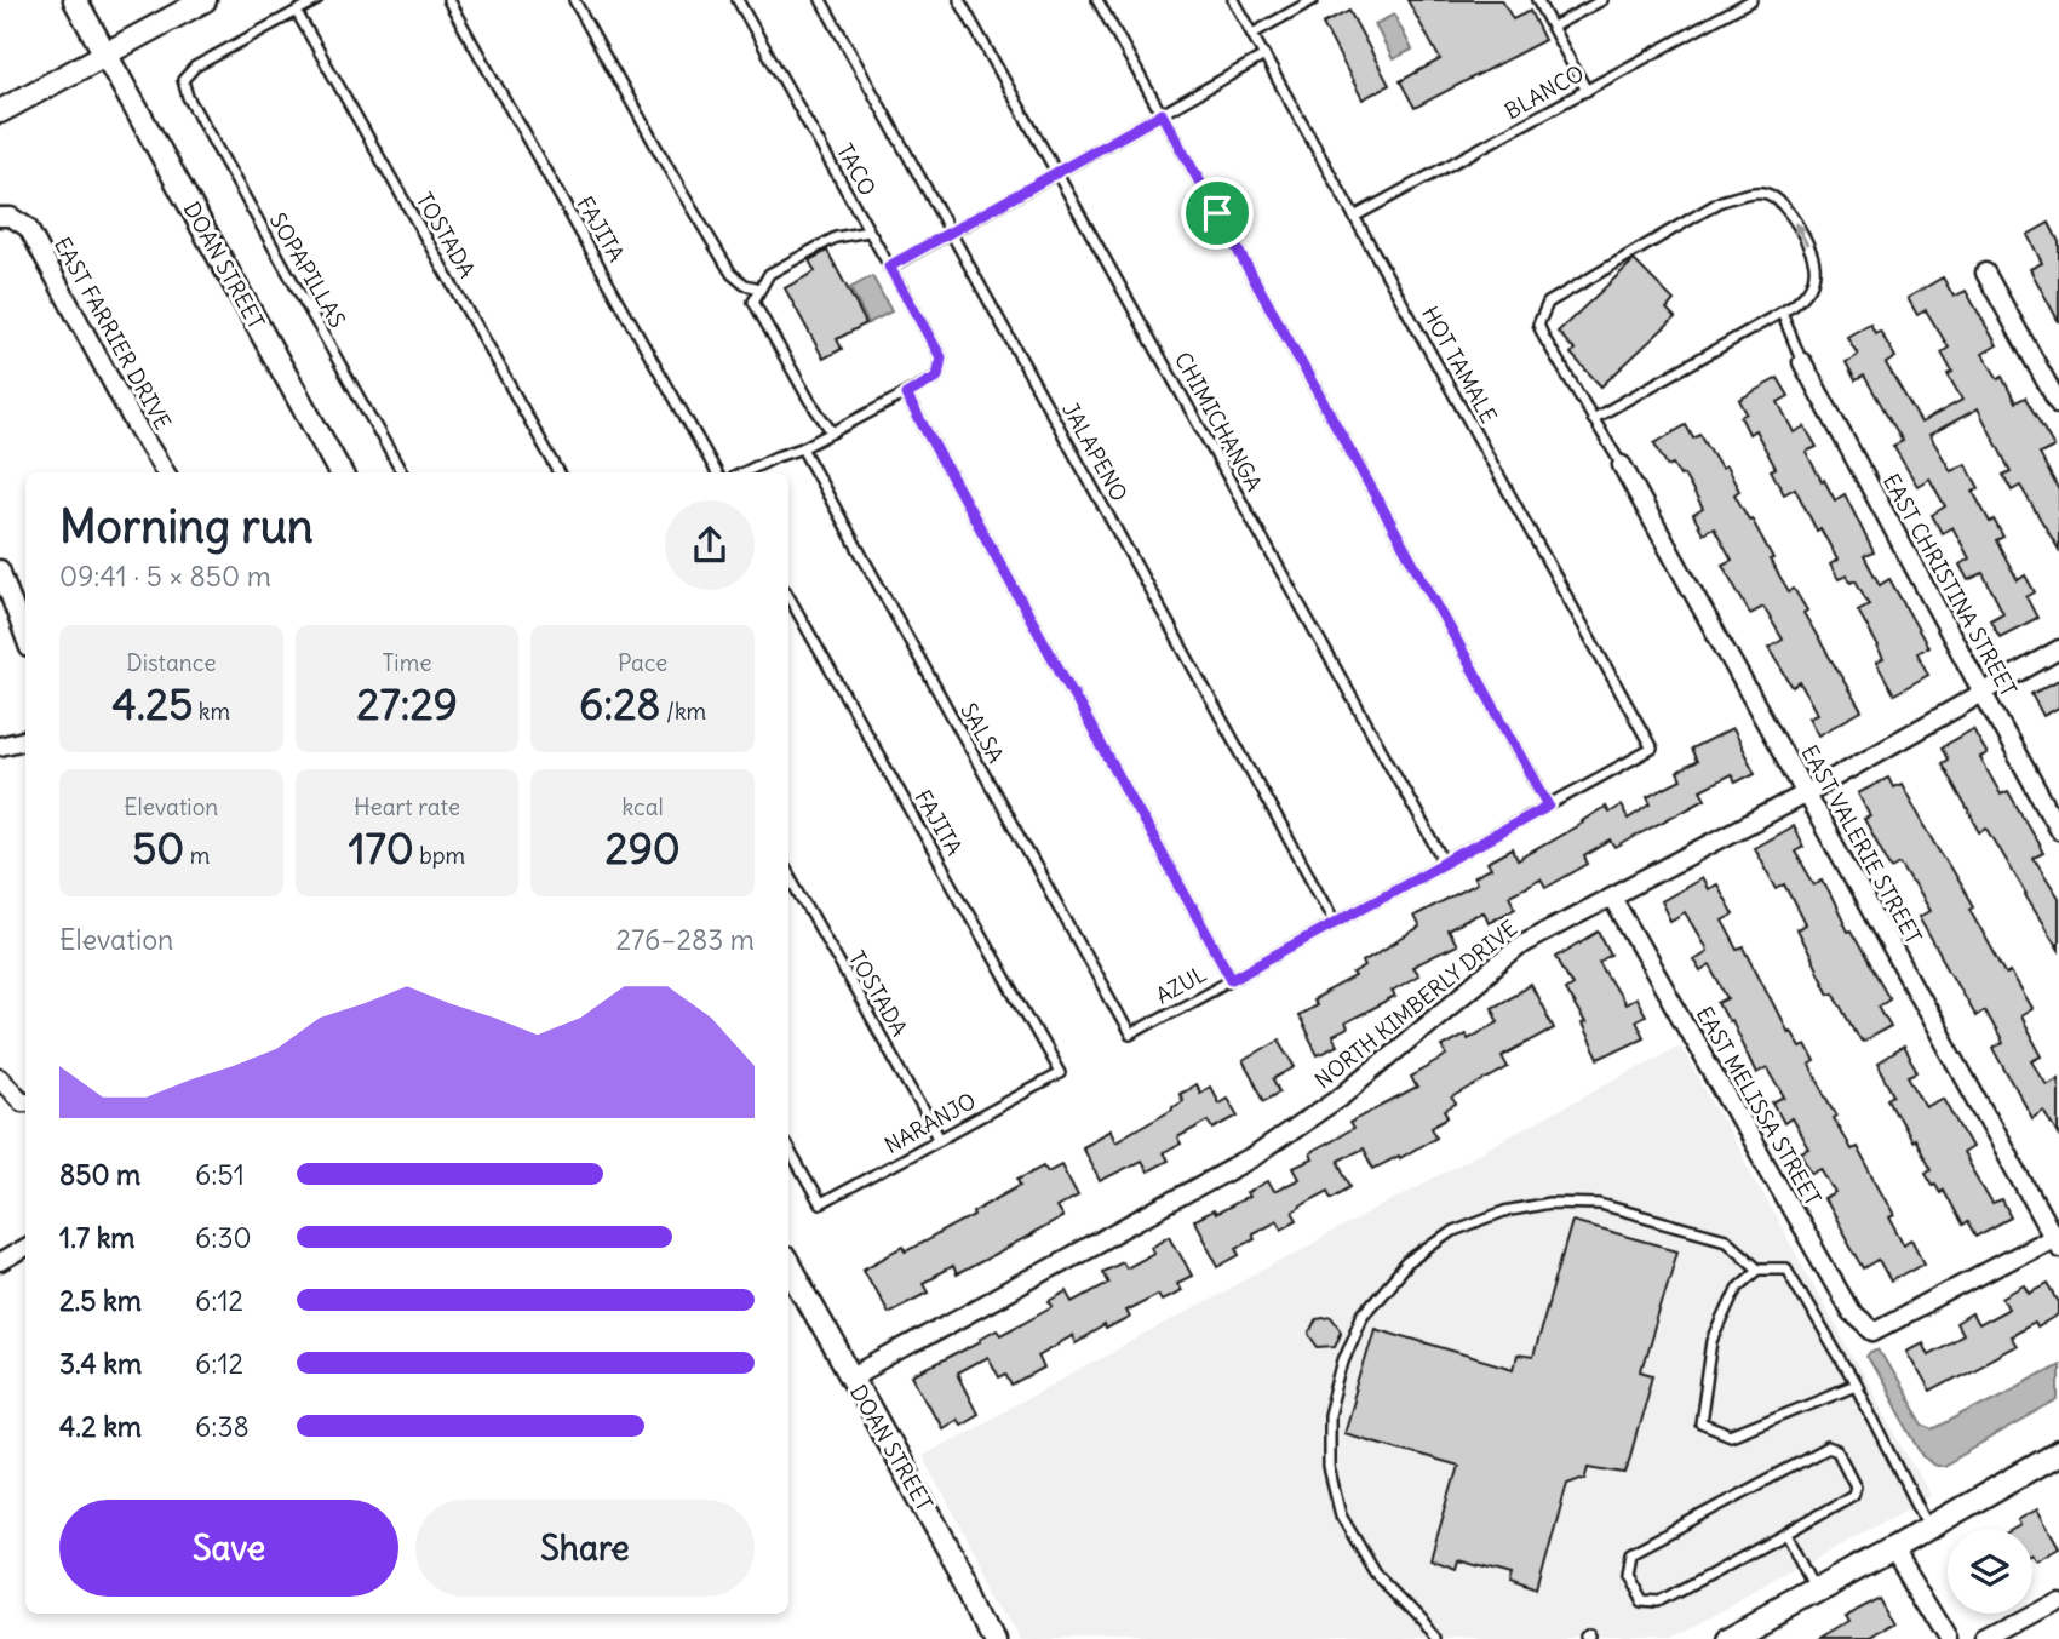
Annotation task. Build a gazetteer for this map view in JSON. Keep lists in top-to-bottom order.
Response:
{
  "streets": {
    "street": [
      "DOAN STREET",
      "EAST FARRIER DRIVE",
      "EAST CHRISTINA STREET",
      "EAST VALERIE STREET",
      "NORTH KIMBERLY DRIVE",
      "EAST MELISSA STREET"
    ],
    "lane": [
      "BLANCO",
      "TACO",
      "FAJITA",
      "TOSTADA",
      "SOPAPILLAS",
      "HOT TAMALE",
      "CHIMICHANGA",
      "JALAPENO",
      "SALSA",
      "AZUL",
      "NARANJO"
    ]
  },
  "crossings": [
    ["BLANCO", "HOT TAMALE"],
    ["FAJITA", "NARANJO"],
    ["TOSTADA", "SOPAPILLAS"],
    ["TOSTADA", "NARANJO"],
    ["DOAN STREET", "NORTH KIMBERLY DRIVE"],
    ["HOT TAMALE", "AZUL"],
    ["CHIMICHANGA", "AZUL"],
    ["JALAPENO", "AZUL"],
    ["EAST CHRISTINA STREET", "NORTH KIMBERLY DRIVE"],
    ["SALSA", "AZUL"],
    ["EAST VALERIE STREET", "NORTH KIMBERLY DRIVE"],
    ["EAST VALERIE STREET", "EAST MELISSA STREET"],
    ["NORTH KIMBERLY DRIVE", "EAST MELISSA STREET"]
  ],
  "page": {
    "heading": ["Morning run", "09:41 · 5 × 850 m"],
    "stats": [
      ["Distance", "4.25 km"],
      ["Time", "27:29"],
      ["Pace", "6:28 /km"],
      ["Elevation", "50 m"],
      ["Heart rate", "170 bpm"],
      ["kcal", "290"]
    ],
    "chart": ["Elevation", "276–283 m"],
    "list": [
      {
        "name": "850 m",
        "note": "6:51"
      },
      {
        "name": "1.7 km",
        "note": "6:30"
      },
      {
        "name": "2.5 km",
        "note": "6:12"
      },
      {
        "name": "3.4 km",
        "note": "6:12"
      },
      {
        "name": "4.2 km",
        "note": "6:38"
      }
    ],
    "buttons": ["Save", "Share"]
  }
}
